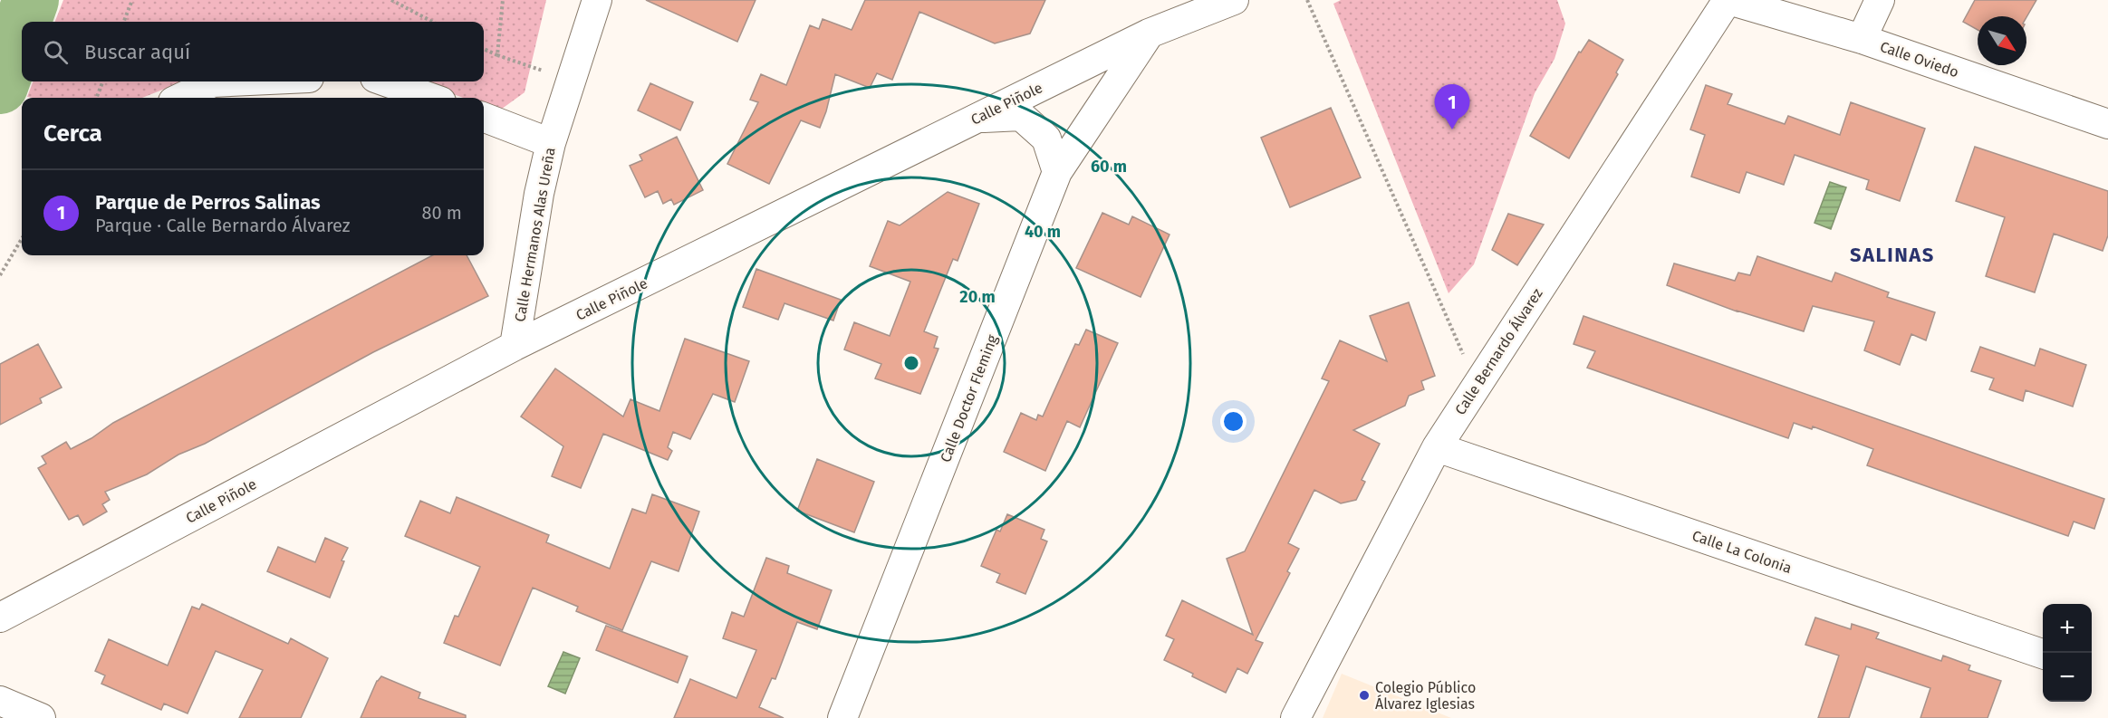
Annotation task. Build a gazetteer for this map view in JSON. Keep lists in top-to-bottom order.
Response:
{
  "streets": {
    "street": [
      "Calle Oviedo",
      "Calle Piñole",
      "Calle Hermanos Alas Ureña",
      "Calle Bernardo Álvarez",
      "Calle Doctor Fleming",
      "Calle La Colonia"
    ]
  },
  "crossings": [
    ["Calle Oviedo", "Calle Bernardo Álvarez"],
    ["Calle Piñole", "Calle Hermanos Alas Ureña"],
    ["Calle Piñole", "Calle Doctor Fleming"],
    ["Calle Bernardo Álvarez", "Calle La Colonia"]
  ],
  "districts": ["SALINAS"],
  "places": ["Colegio Público Álvarez Iglesias"],
  "north": "bottom right",
  "page": {
    "search": "Buscar aquí",
    "pins": "1",
    "heading": "Cerca",
    "list": [
      {
        "mark": "1",
        "name": "Parque de Perros Salinas",
        "note": "Parque · Calle Bernardo Álvarez",
        "value": "80 m"
      }
    ],
    "map_buttons": ["+", "−"]
  },
  "rings": ["60 m", "40 m", "20 m"]
}
